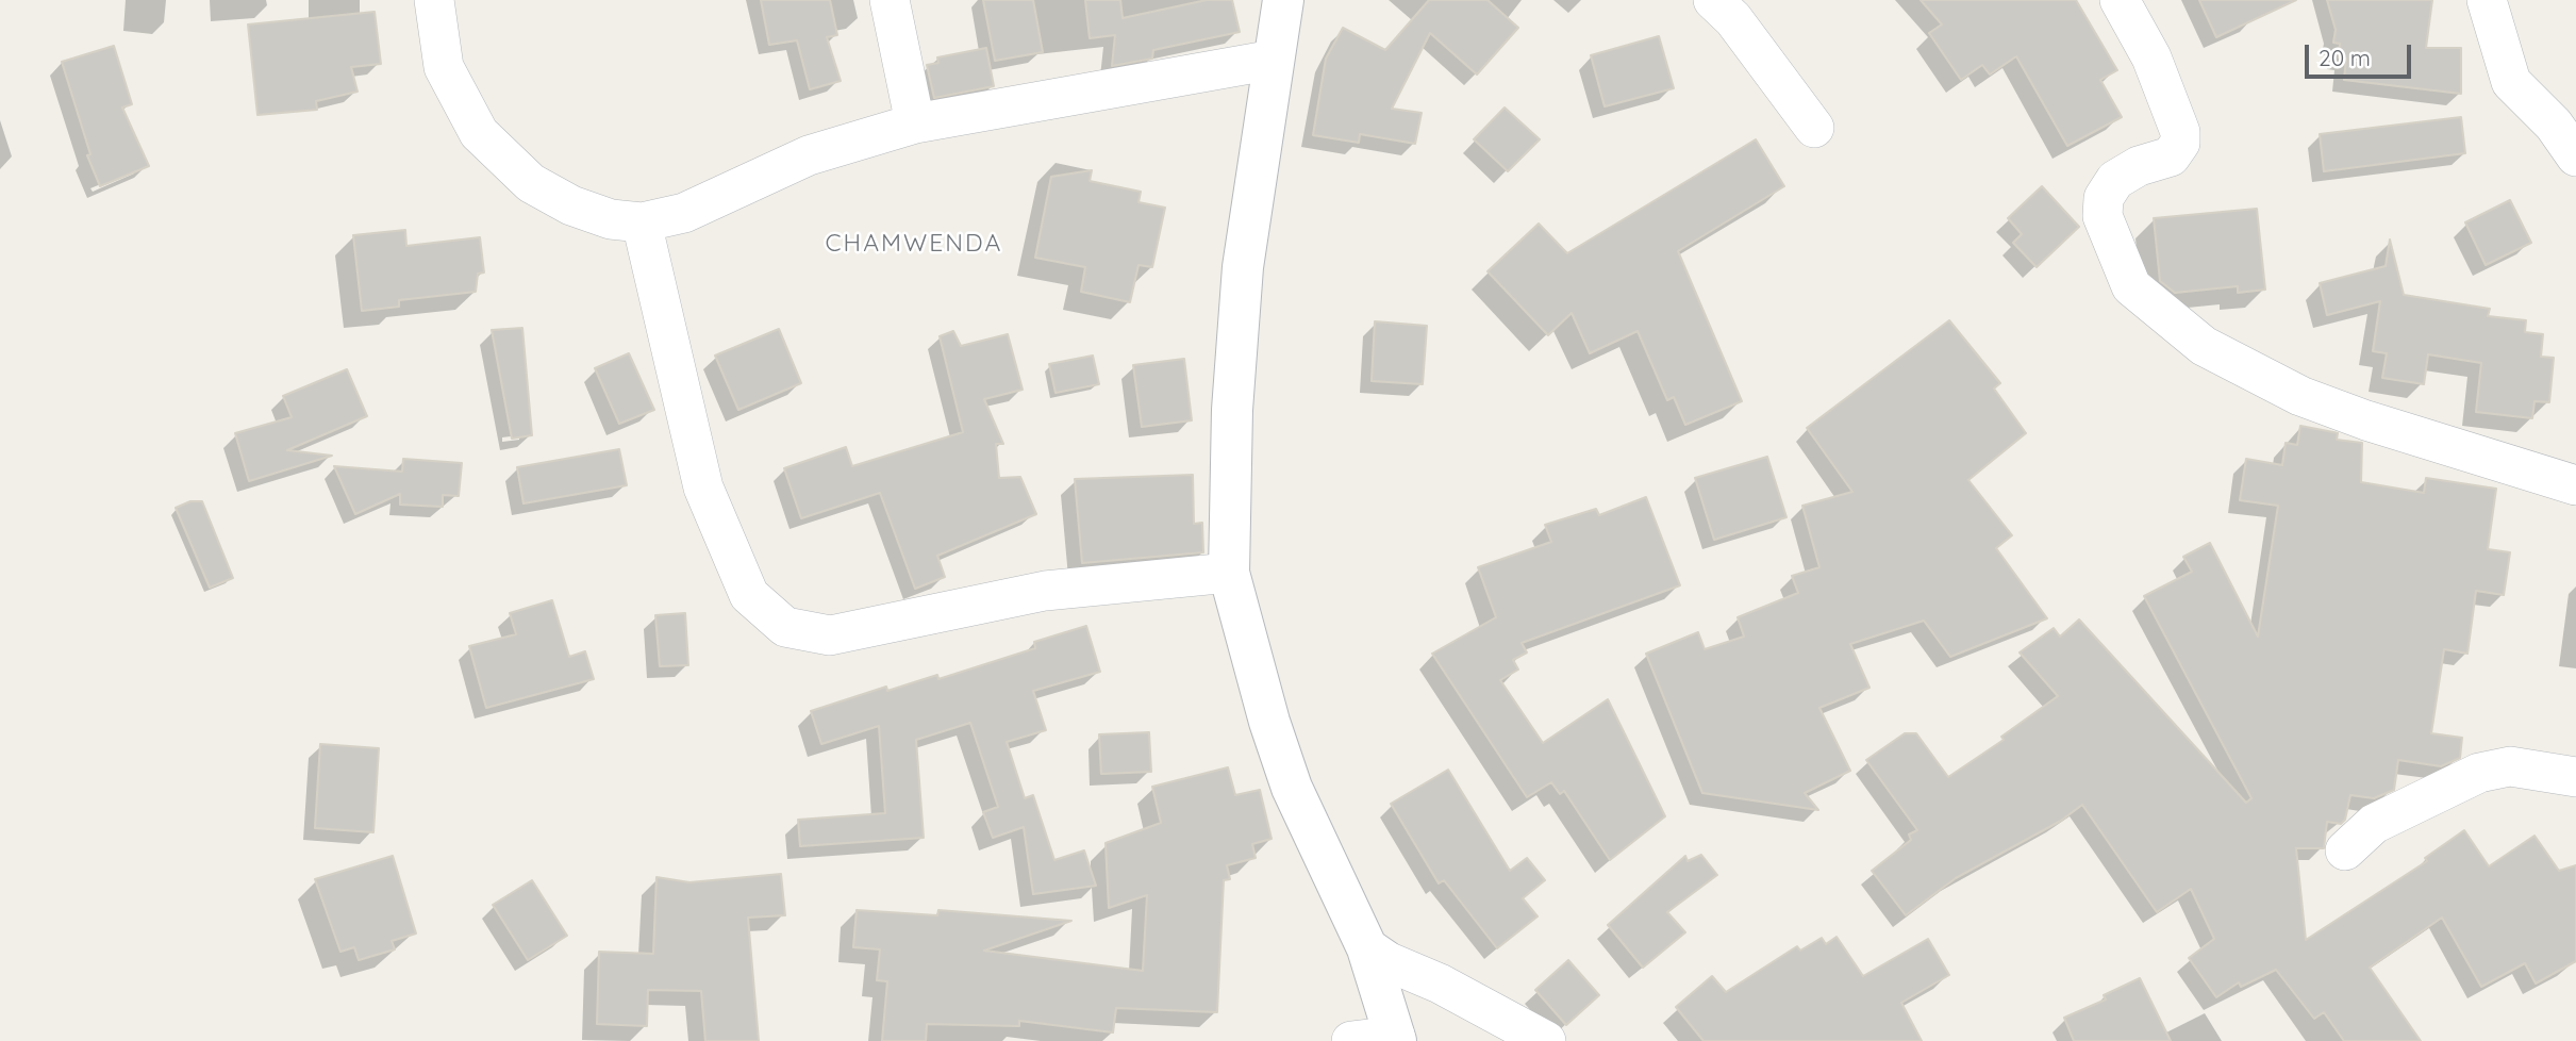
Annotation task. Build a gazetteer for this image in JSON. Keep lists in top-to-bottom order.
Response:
{
  "districts": ["CHAMWENDA"],
  "scale_bar": "20 m"
}
